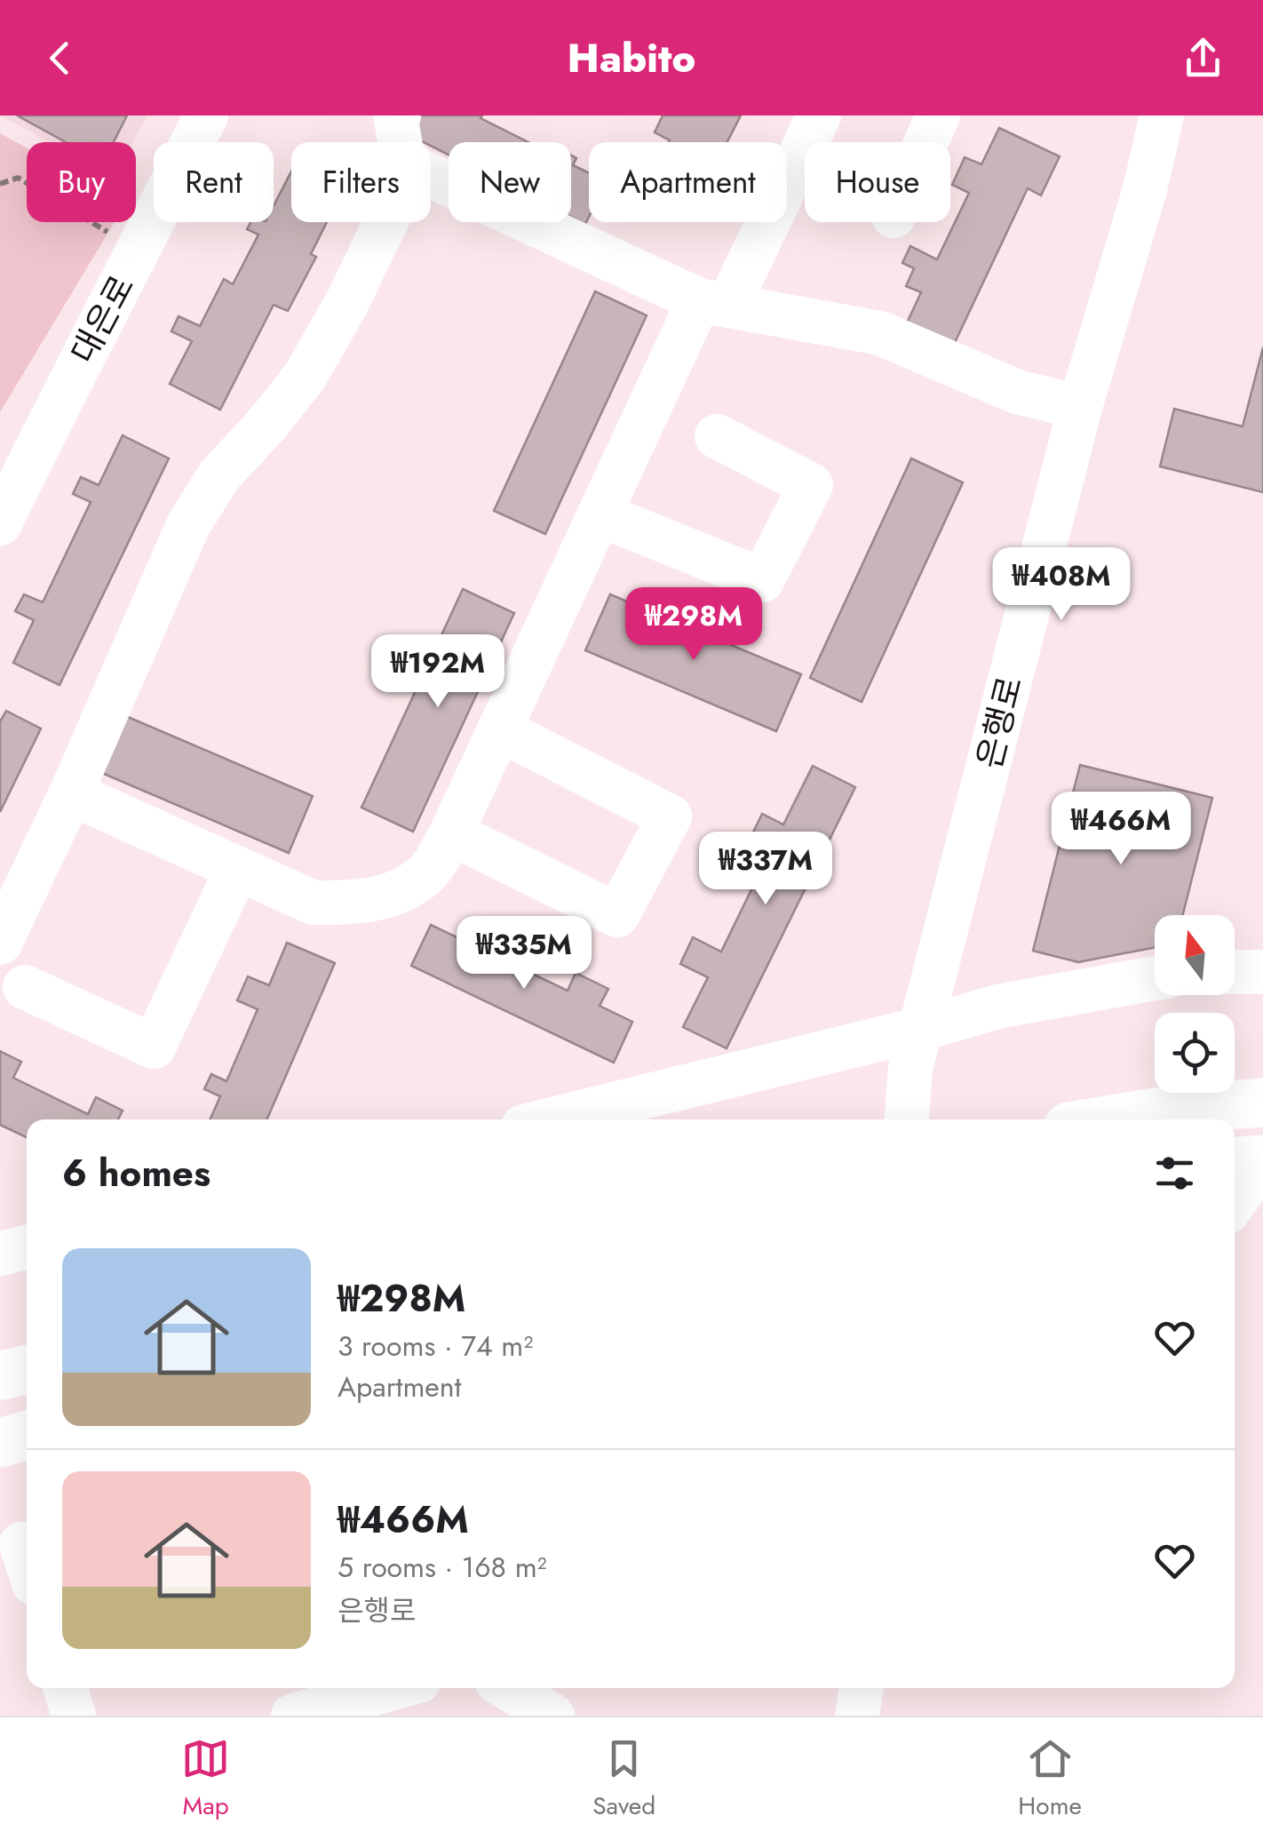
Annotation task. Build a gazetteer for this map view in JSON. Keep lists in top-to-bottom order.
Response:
{
  "streets": {
    "street": ["대은로", "은행로"]
  },
  "north": "top",
  "page": {
    "header": "Habito",
    "chip": [
      "Buy",
      "Rent",
      "Filters",
      "New",
      "Apartment",
      "House"
    ],
    "price": [
      "₩408M",
      "₩298M",
      "₩192M",
      "₩466M",
      "₩337M",
      "₩335M"
    ],
    "heading": "6 homes",
    "list": [
      {
        "name": "₩298M",
        "note": "3 rooms · 74 m² · Apartment"
      },
      {
        "name": "₩466M",
        "note": "5 rooms · 168 m² · 은행로"
      }
    ],
    "tabs": ["Map", "Saved", "Home"]
  }
}
